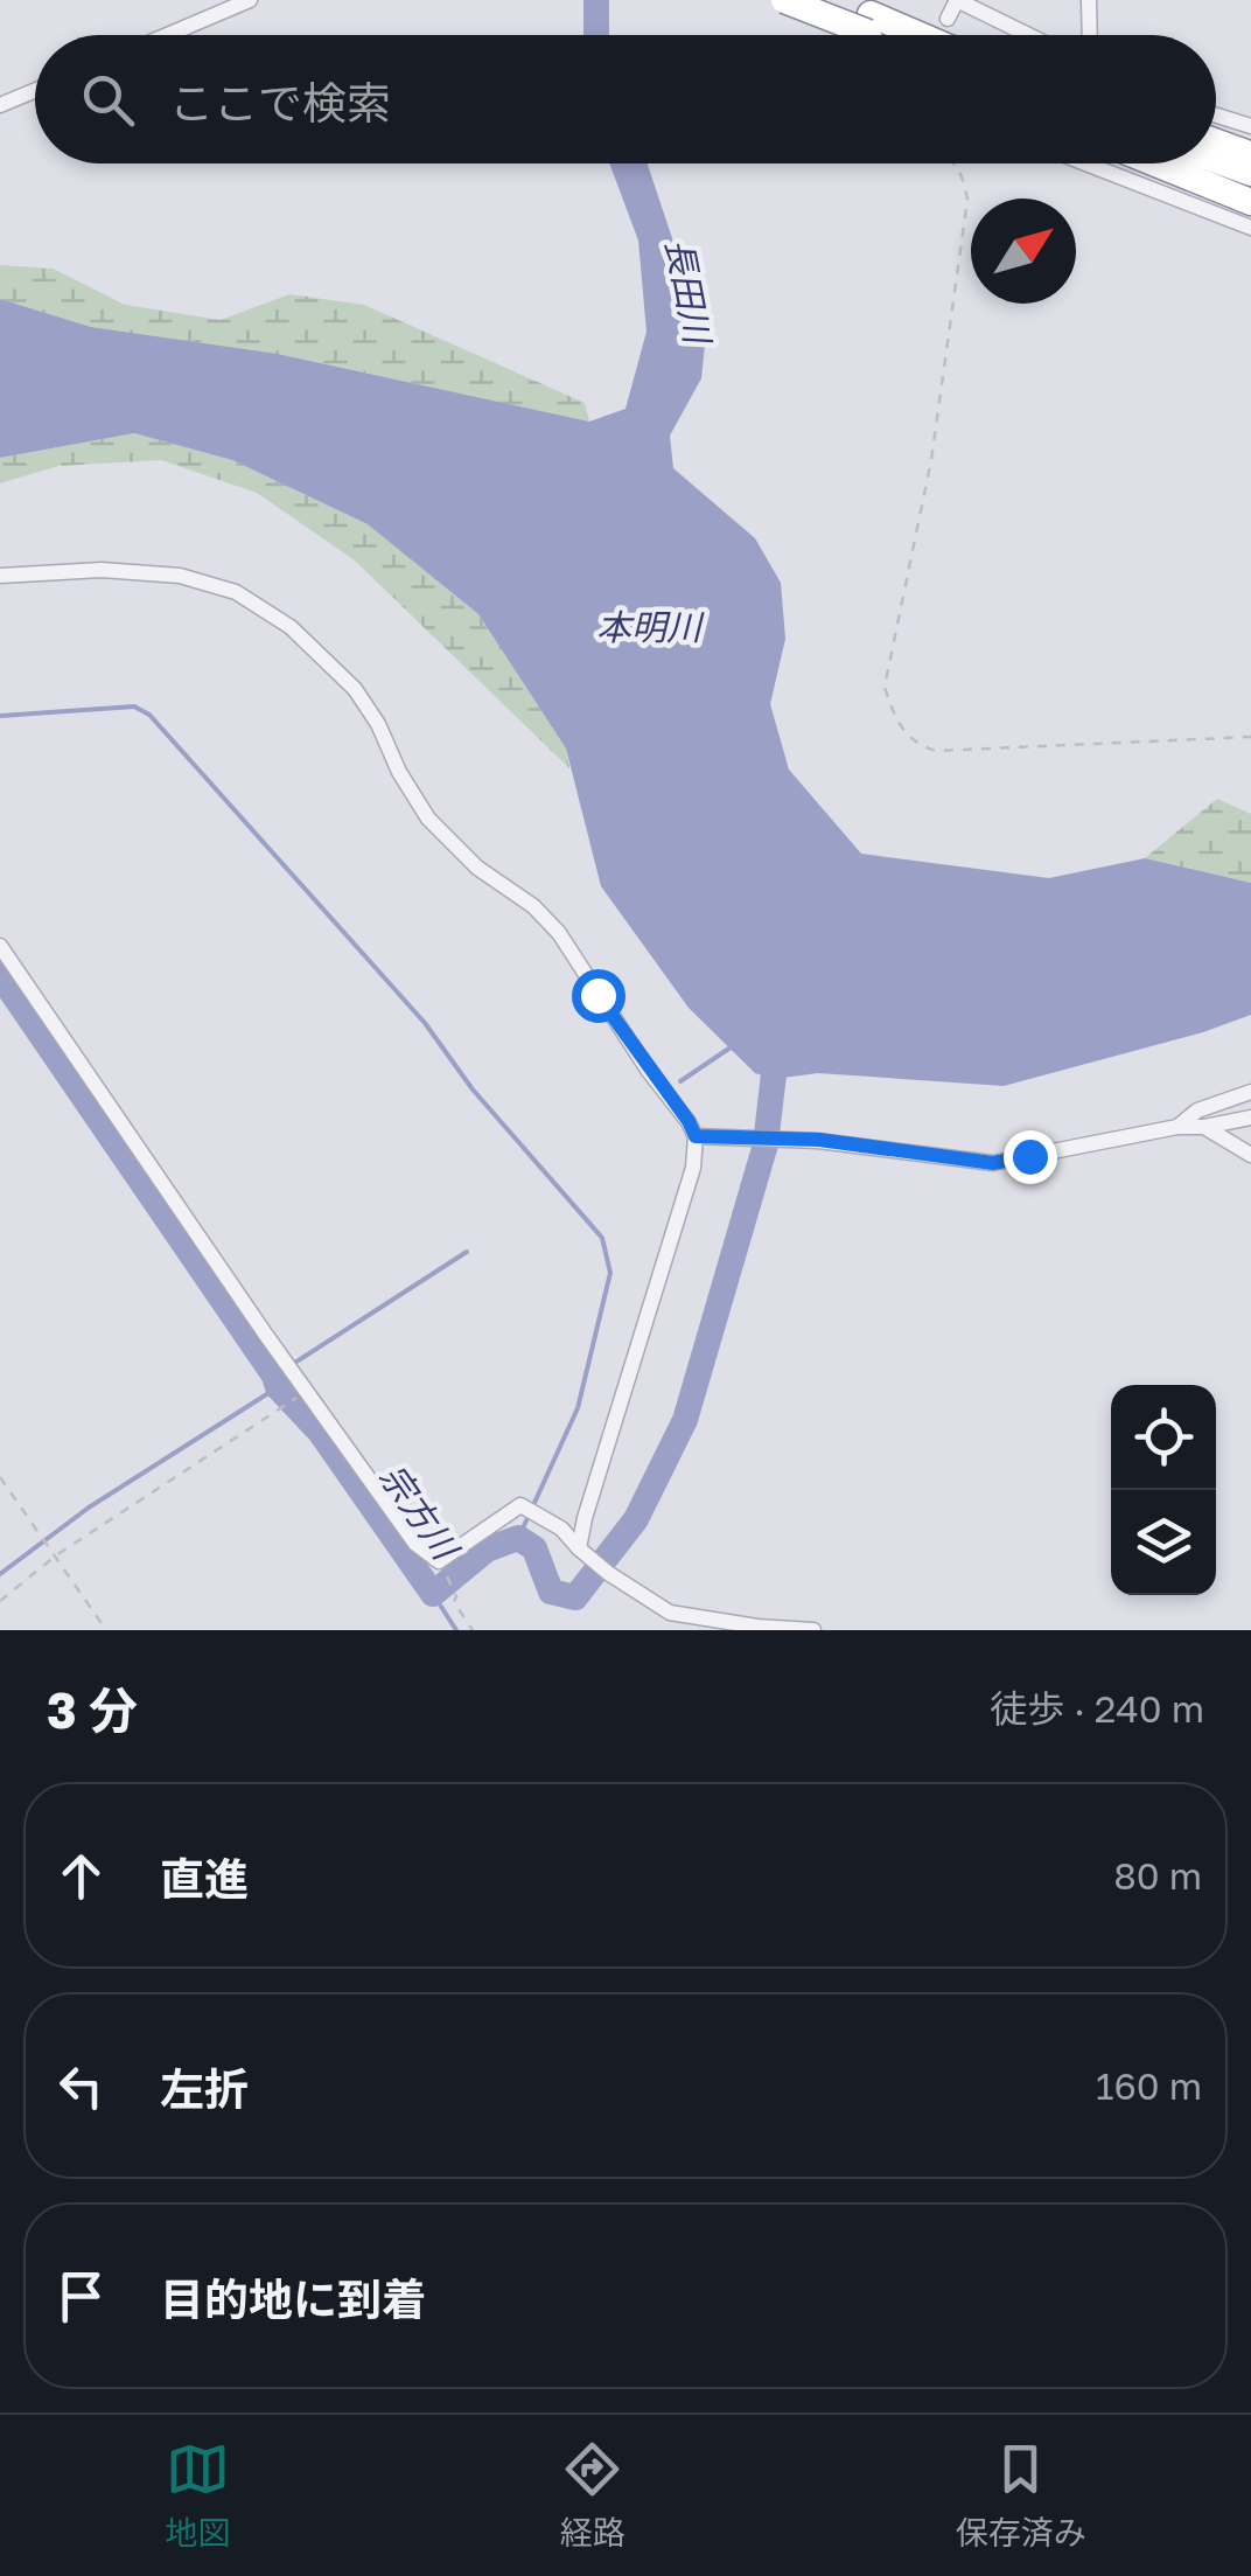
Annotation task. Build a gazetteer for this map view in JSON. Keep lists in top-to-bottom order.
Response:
{
  "water": ["長田川", "本明川", "宗方川"],
  "north": "top right",
  "page": {
    "search": "ここで検索",
    "heading": ["3 分", "徒歩 · 240 m"],
    "list": [
      ["直進", "80 m"],
      ["左折", "160 m"],
      "目的地に到着"
    ],
    "nav": ["地図", "経路", "保存済み"]
  }
}
